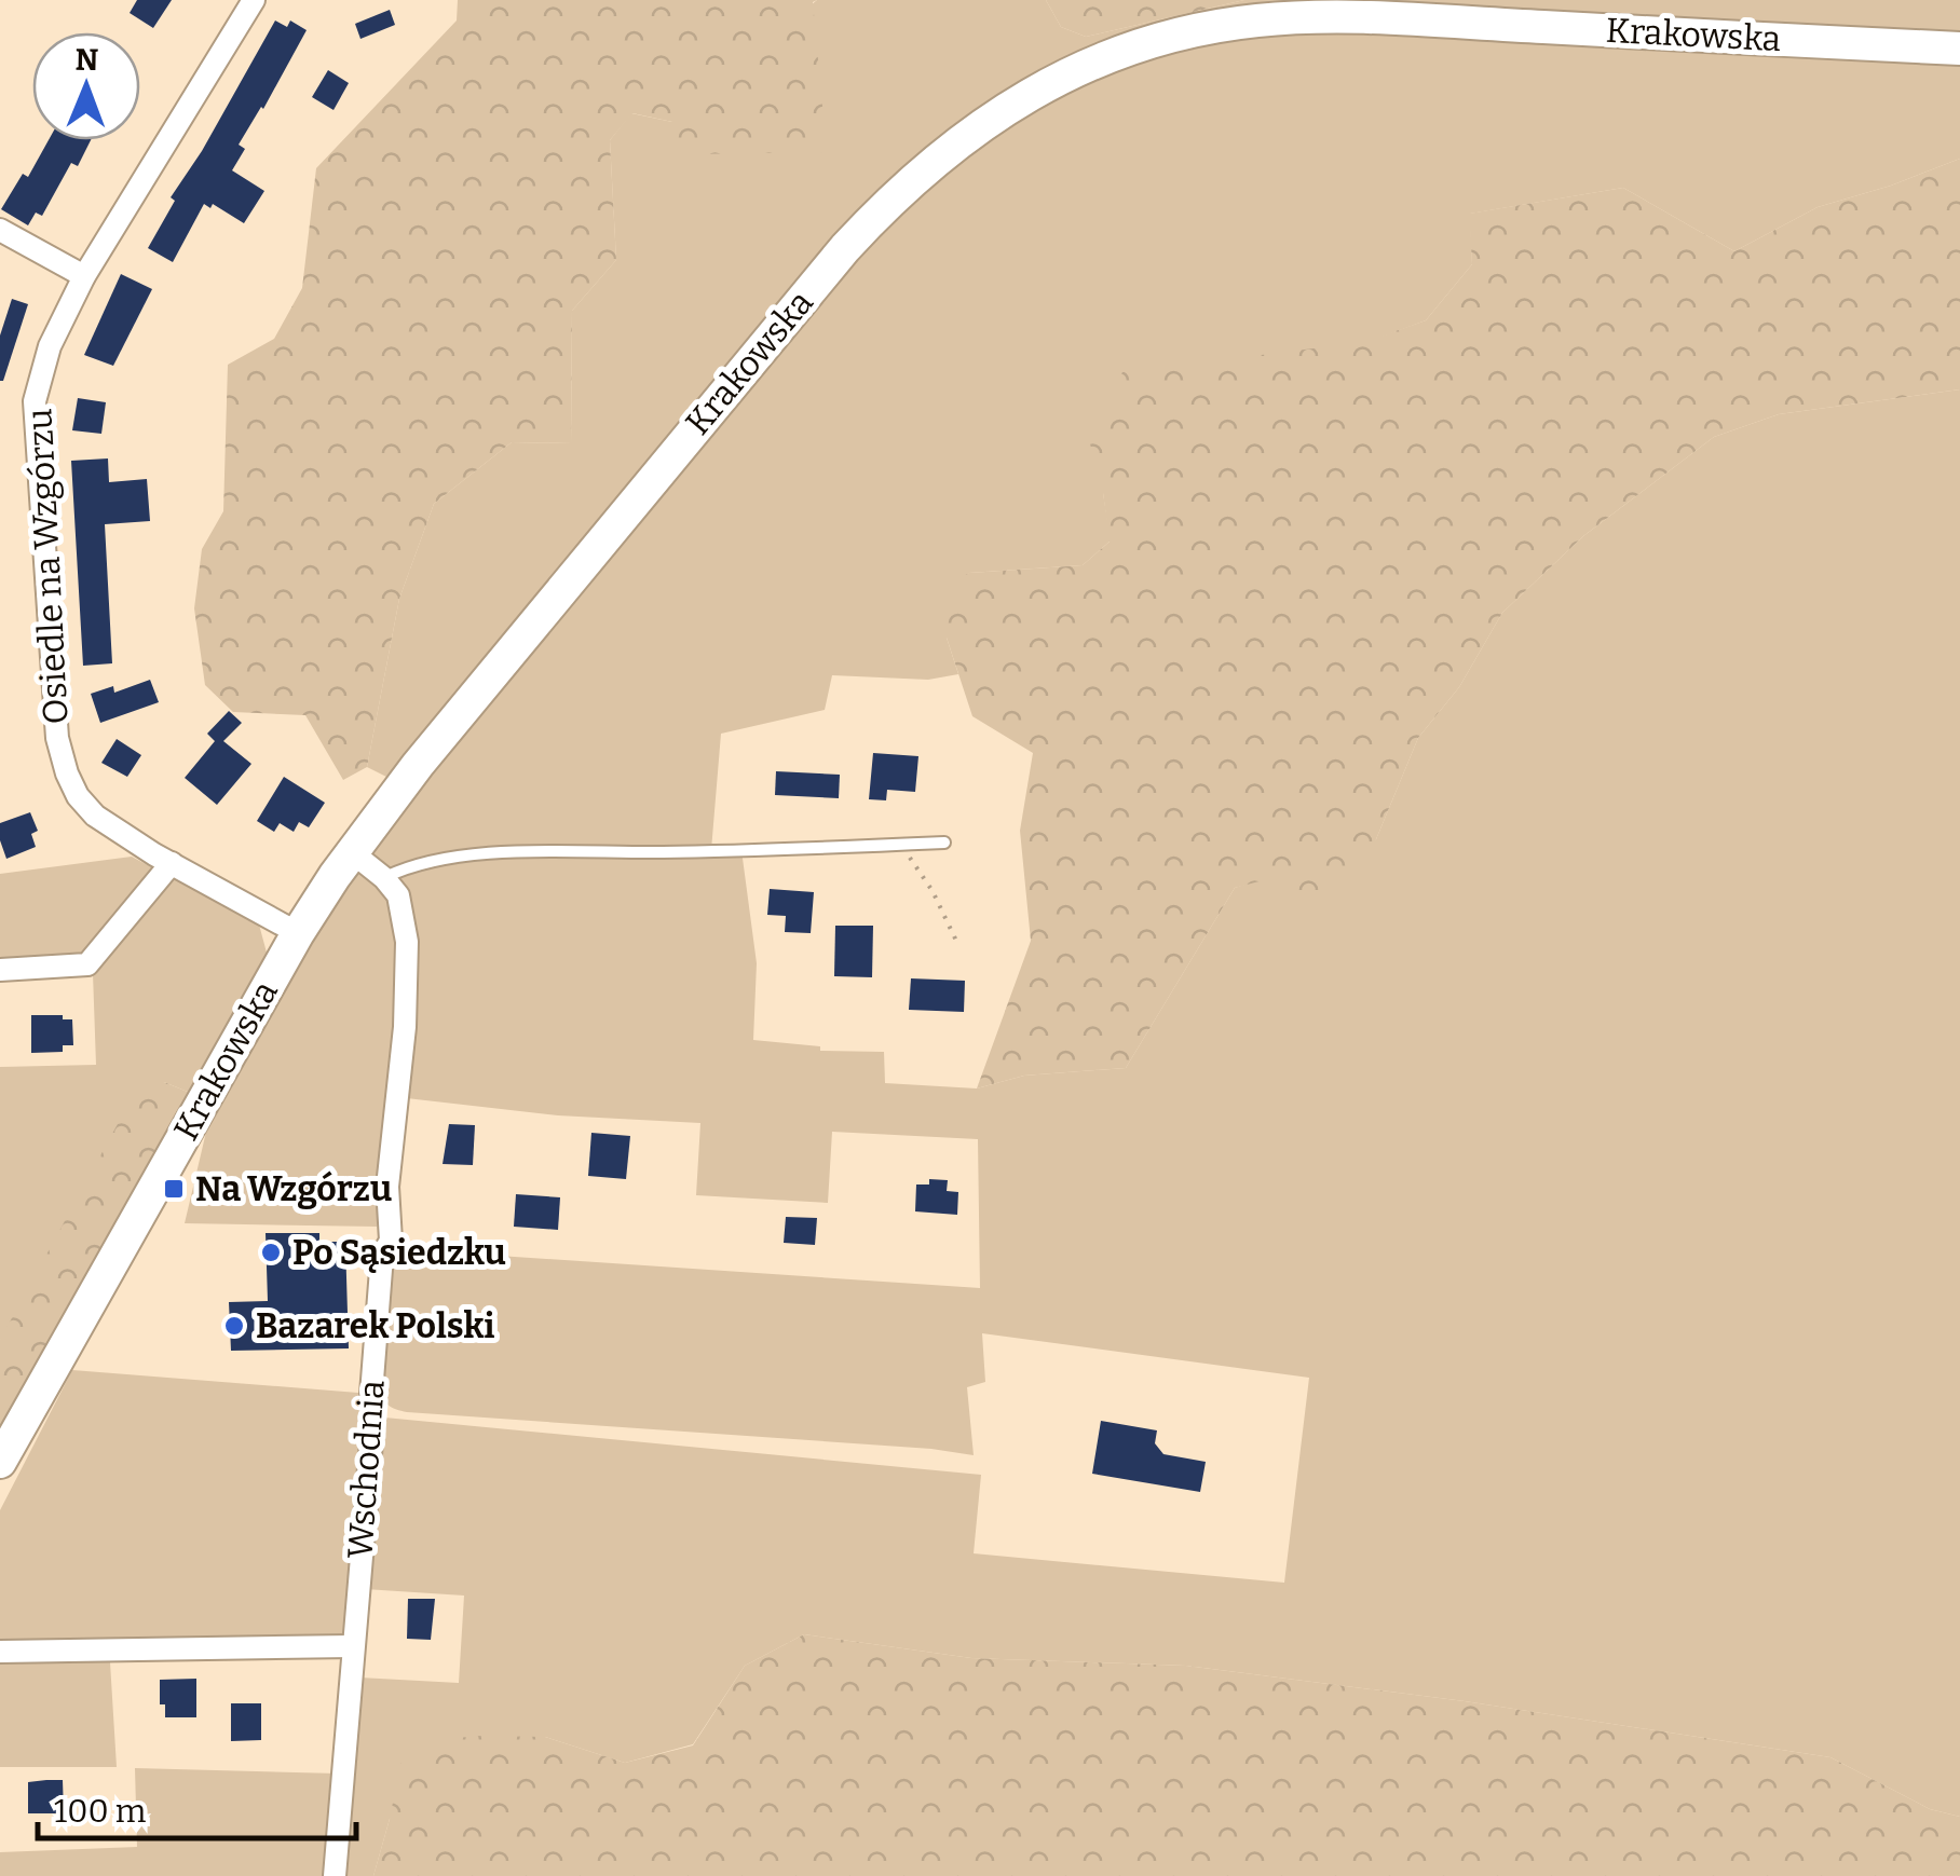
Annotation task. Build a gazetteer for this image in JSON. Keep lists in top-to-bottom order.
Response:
{
  "streets": {
    "main road": ["Krakowska"],
    "street": ["Osiedle na Wzgórzu", "Wschodnia"]
  },
  "crossings": [
    ["Krakowska", "Osiedle na Wzgórzu"],
    ["Krakowska", "Wschodnia"]
  ],
  "places": {
    "transit": ["Na Wzgórzu"],
    "other": ["Po Sąsiedzku", "Bazarek Polski"]
  },
  "scale_bar": "100 m",
  "north": "top"
}
